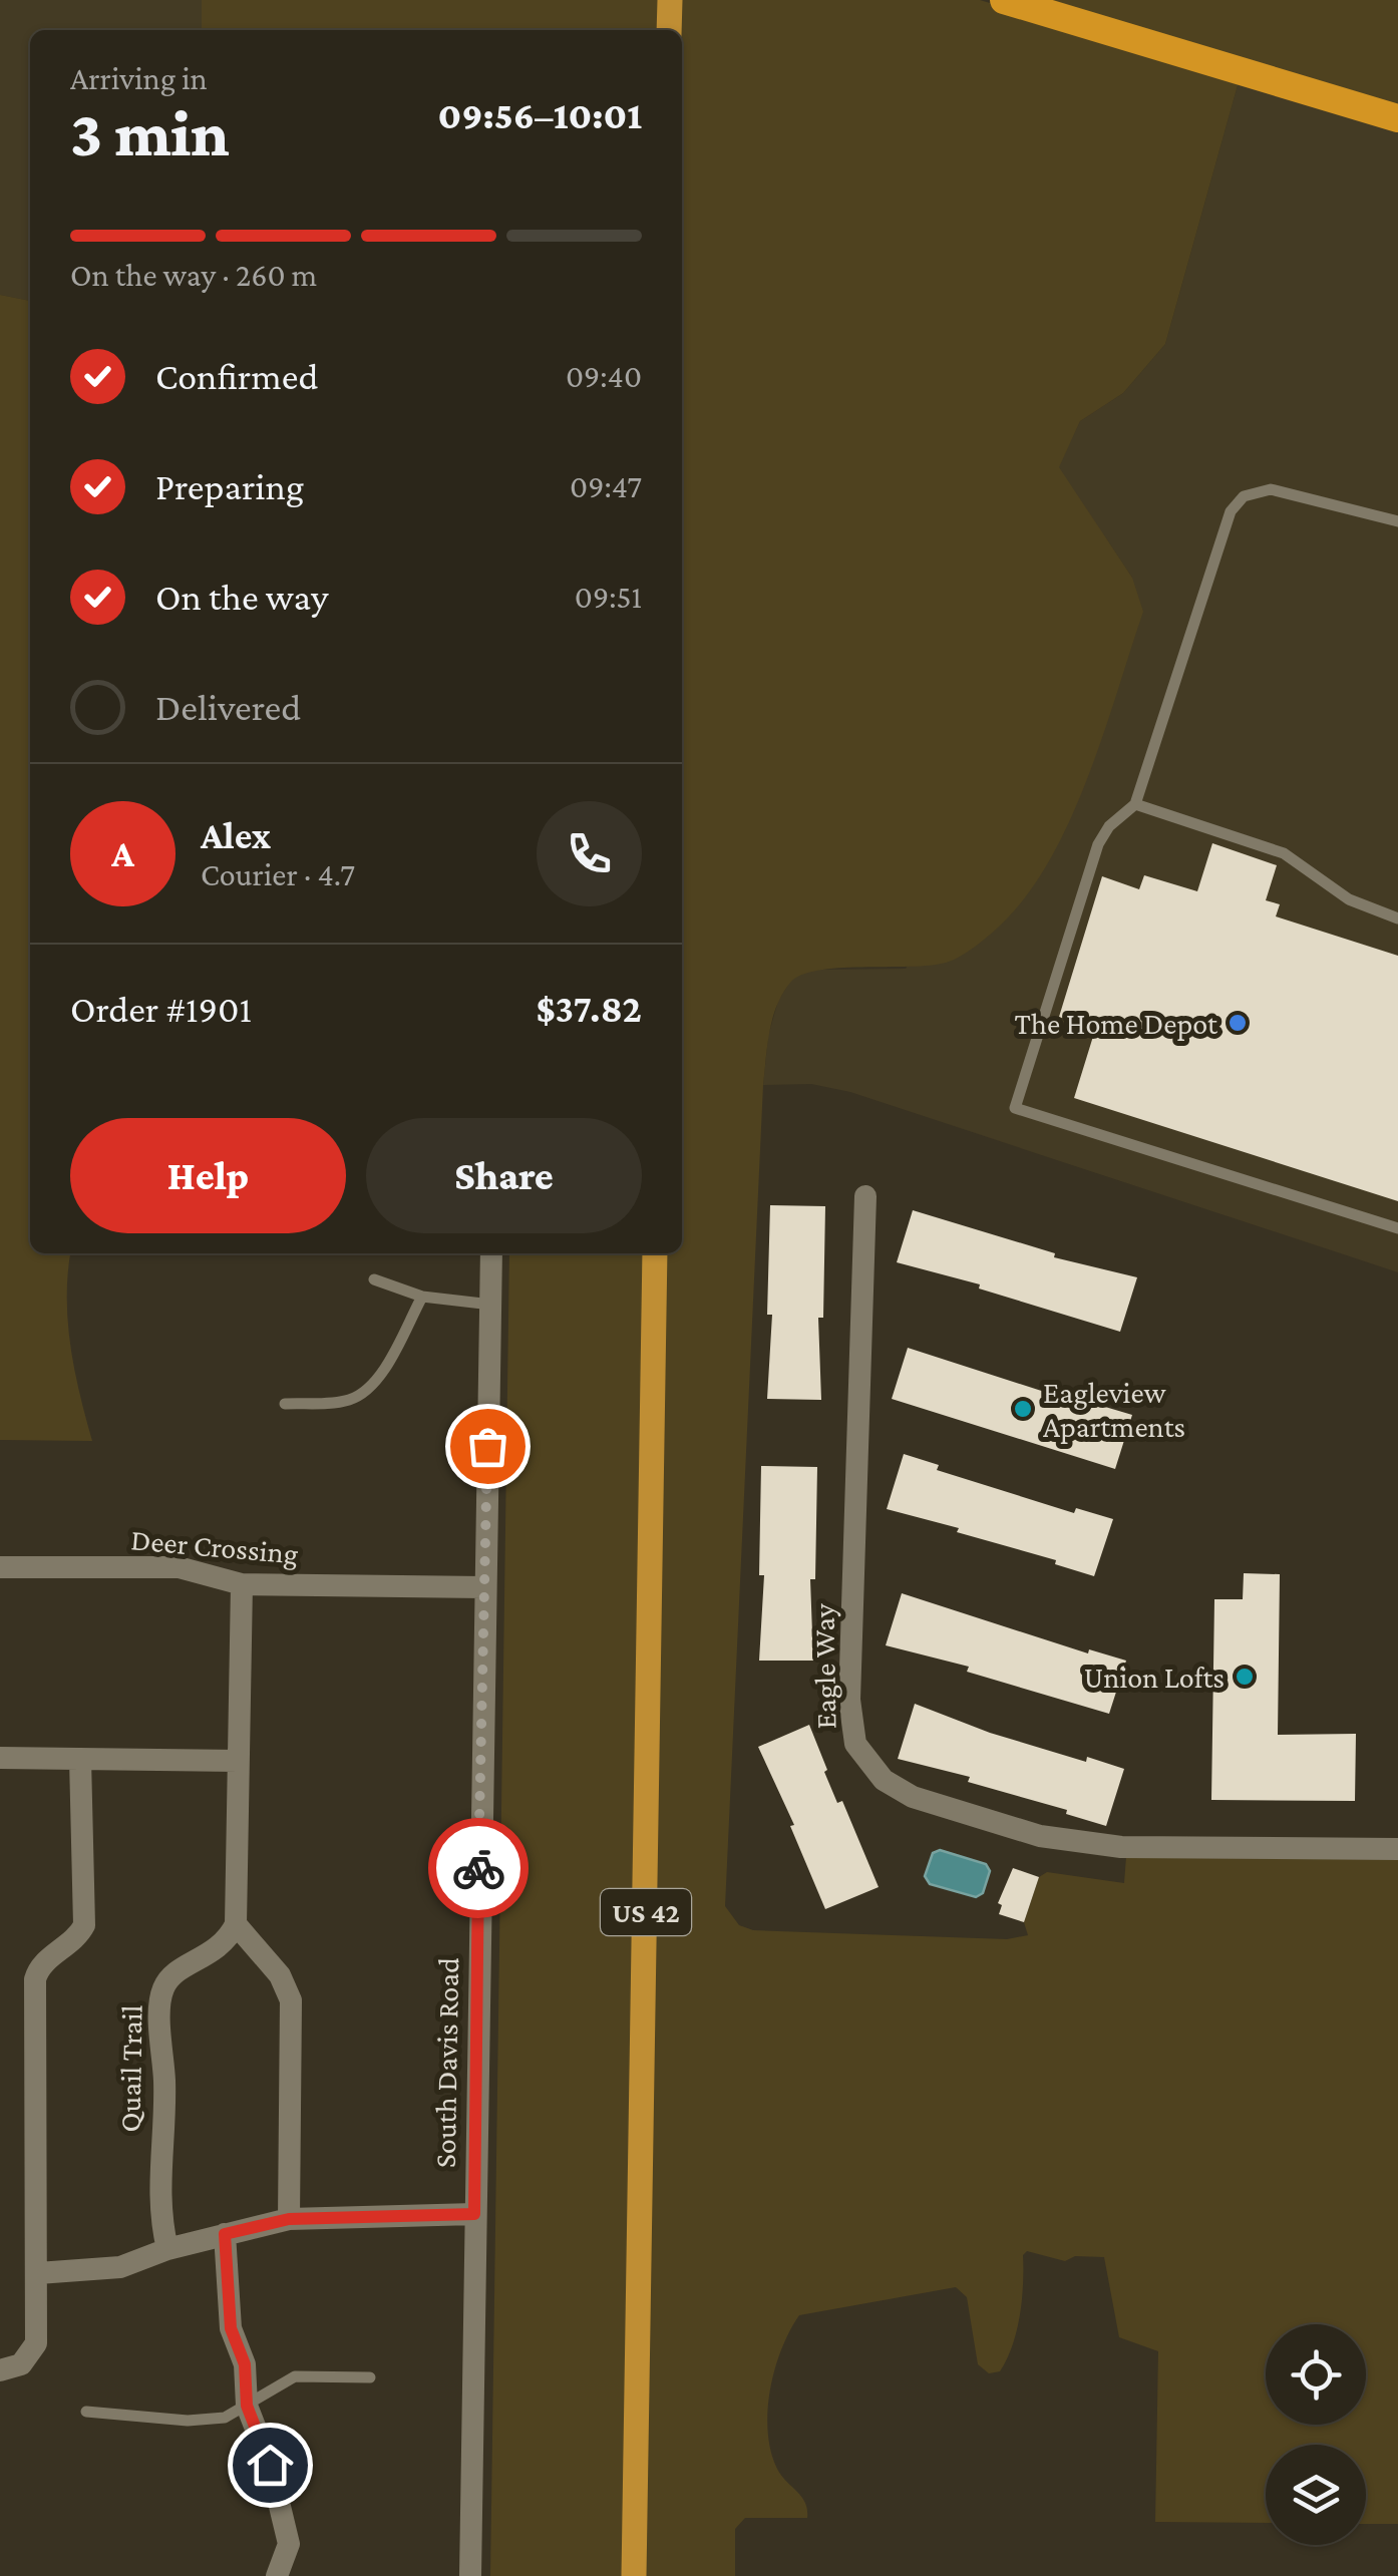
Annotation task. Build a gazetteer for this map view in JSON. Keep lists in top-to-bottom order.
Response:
{
  "streets": {
    "main road": ["US 42"],
    "street": [
      "Deer Crossing",
      "Eagle Way",
      "South Davis Road",
      "Quail Trail"
    ]
  },
  "crossings": [
    ["Deer Crossing", "South Davis Road"]
  ],
  "places": ["The Home Depot", "Eagleview Apartments", "Union Lofts"],
  "page": {
    "heading": ["3 min", "Arriving in", "09:56–10:01"],
    "panel": [
      "Alex",
      "Courier · 4.7",
      "Order #1901",
      "$37.82"
    ],
    "bar": "On the way · 260 m",
    "list": [
      ["Confirmed", "09:40"],
      ["Preparing", "09:47"],
      ["On the way", "09:51"],
      "Delivered"
    ],
    "round": "A",
    "buttons": ["Help", "Share"]
  }
}
